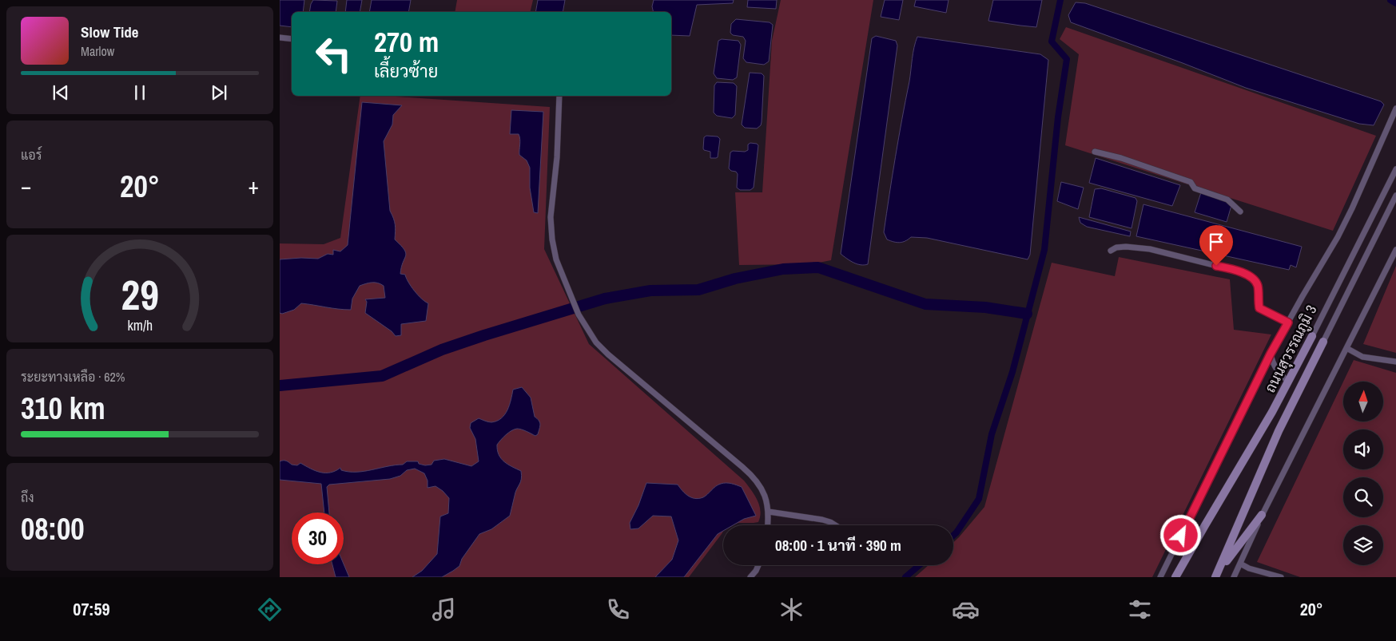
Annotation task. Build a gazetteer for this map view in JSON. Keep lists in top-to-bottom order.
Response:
{
  "streets": {
    "main road": ["ถนนสุวรรณภูมิ 3"]
  },
  "north": "top",
  "page": {
    "turn": ["270 m", "เลี้ยวซ้าย"],
    "song": ["Slow Tide", "Marlow"],
    "tile": [
      "แอร์",
      ["ระยะทางเหลือ · 62%", "310 km"],
      ["ถึง", "08:00"]
    ],
    "heat": ["−", "20°", "+"],
    "limit": "30",
    "trip": "08:00 · 1 นาที · 390 m",
    "tabs": ["07:59", "20°"],
    "gauge": ["29", "km/h"]
  }
}
